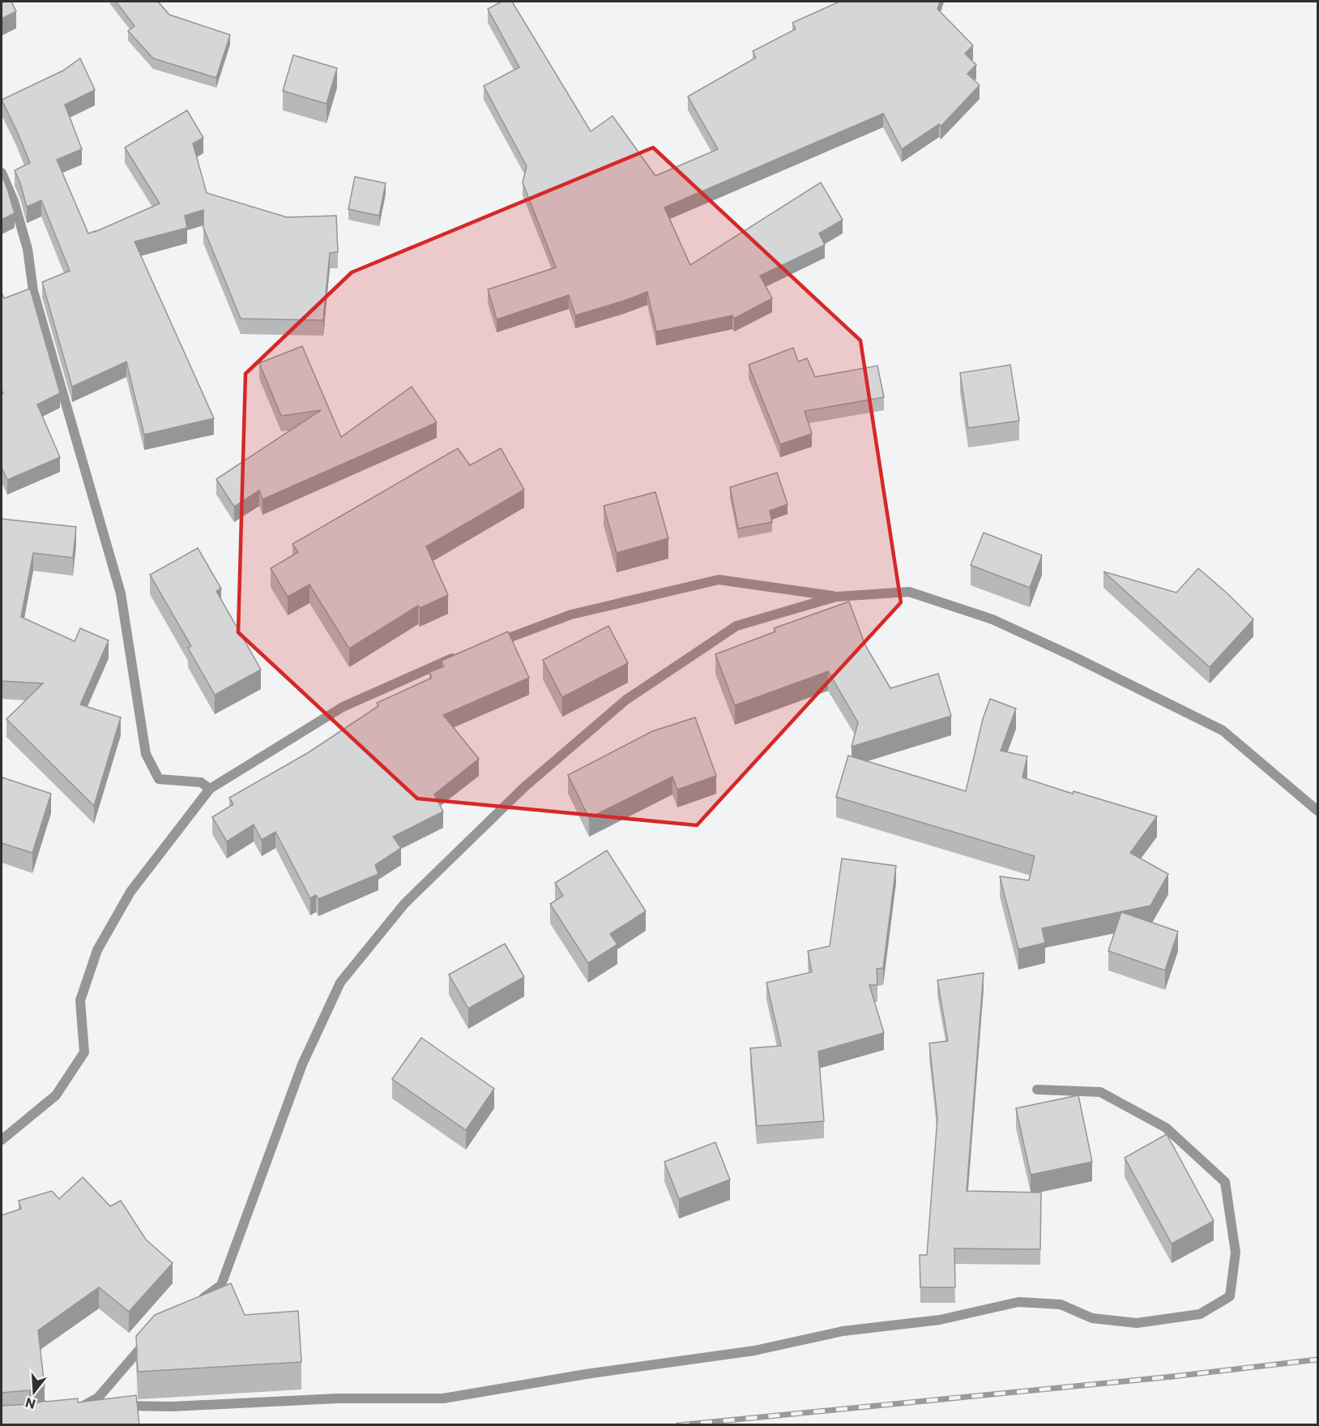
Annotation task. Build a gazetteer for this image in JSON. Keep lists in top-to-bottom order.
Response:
{
  "north": "bottom"
}
